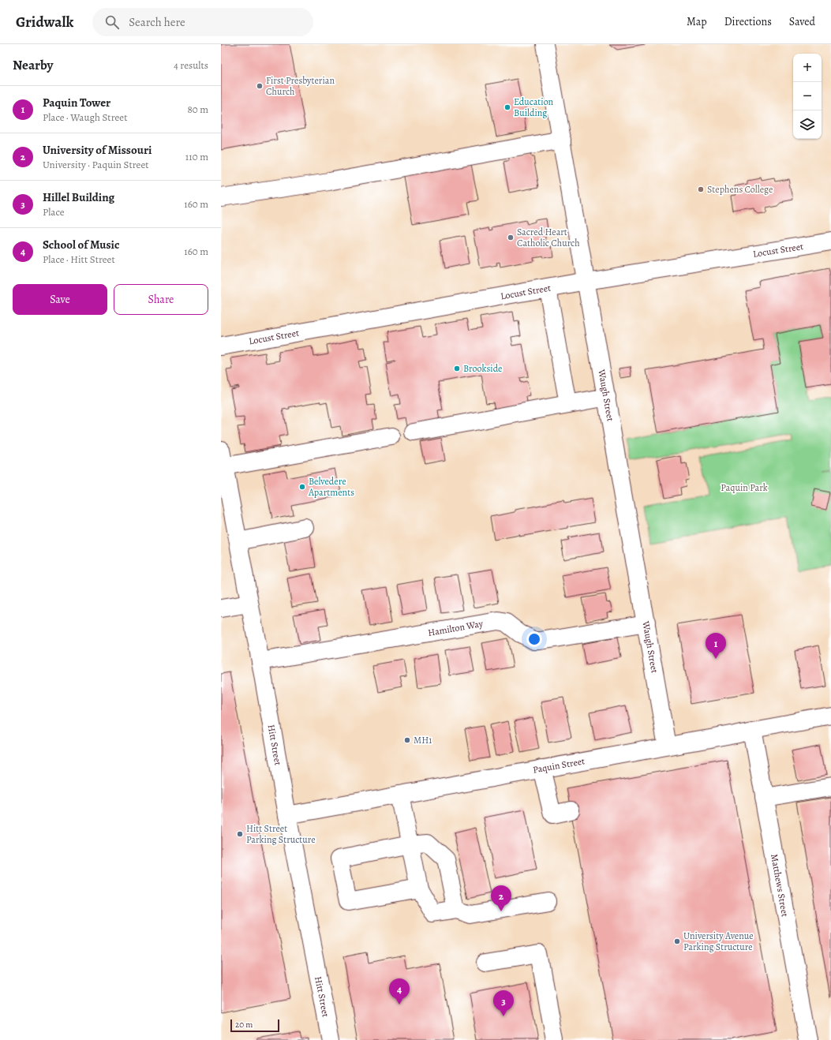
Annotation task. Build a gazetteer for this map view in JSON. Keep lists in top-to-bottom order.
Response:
{
  "streets": {
    "street": [
      "Locust Street",
      "Waugh Street",
      "Hamilton Way",
      "Hitt Street",
      "Paquin Street",
      "Matthews Street"
    ]
  },
  "crossings": [
    ["Locust Street", "Waugh Street"],
    ["Waugh Street", "Hamilton Way"],
    ["Waugh Street", "Paquin Street"],
    ["Hamilton Way", "Hitt Street"],
    ["Hitt Street", "Paquin Street"],
    ["Paquin Street", "Matthews Street"]
  ],
  "parks": ["Paquin Park"],
  "places": [
    "First Presbyterian Church",
    "Education Building",
    "Stephens College",
    "Sacred Heart Catholic Church",
    "Brookside",
    "Belvedere Apartments",
    "MH1",
    "Hitt Street Parking Structure",
    "University Avenue Parking Structure"
  ],
  "scale_bar": "20 m",
  "page": {
    "header": "Gridwalk",
    "search": "Search here",
    "nav": ["Map", "Directions", "Saved"],
    "heading": ["Nearby", "4 results"],
    "map_buttons": ["+", "−"],
    "list": [
      {
        "mark": "1",
        "name": "Paquin Tower",
        "note": "Place · Waugh Street",
        "value": "80 m"
      },
      {
        "mark": "2",
        "name": "University of Missouri",
        "note": "University · Paquin Street",
        "value": "110 m"
      },
      {
        "mark": "3",
        "name": "Hillel Building",
        "note": "Place",
        "value": "160 m"
      },
      {
        "mark": "4",
        "name": "School of Music",
        "note": "Place · Hitt Street",
        "value": "160 m"
      }
    ],
    "buttons": ["Save", "Share"],
    "pins": [
      "1",
      "2",
      "4",
      "3"
    ],
    "scale": "20 m"
  }
}
